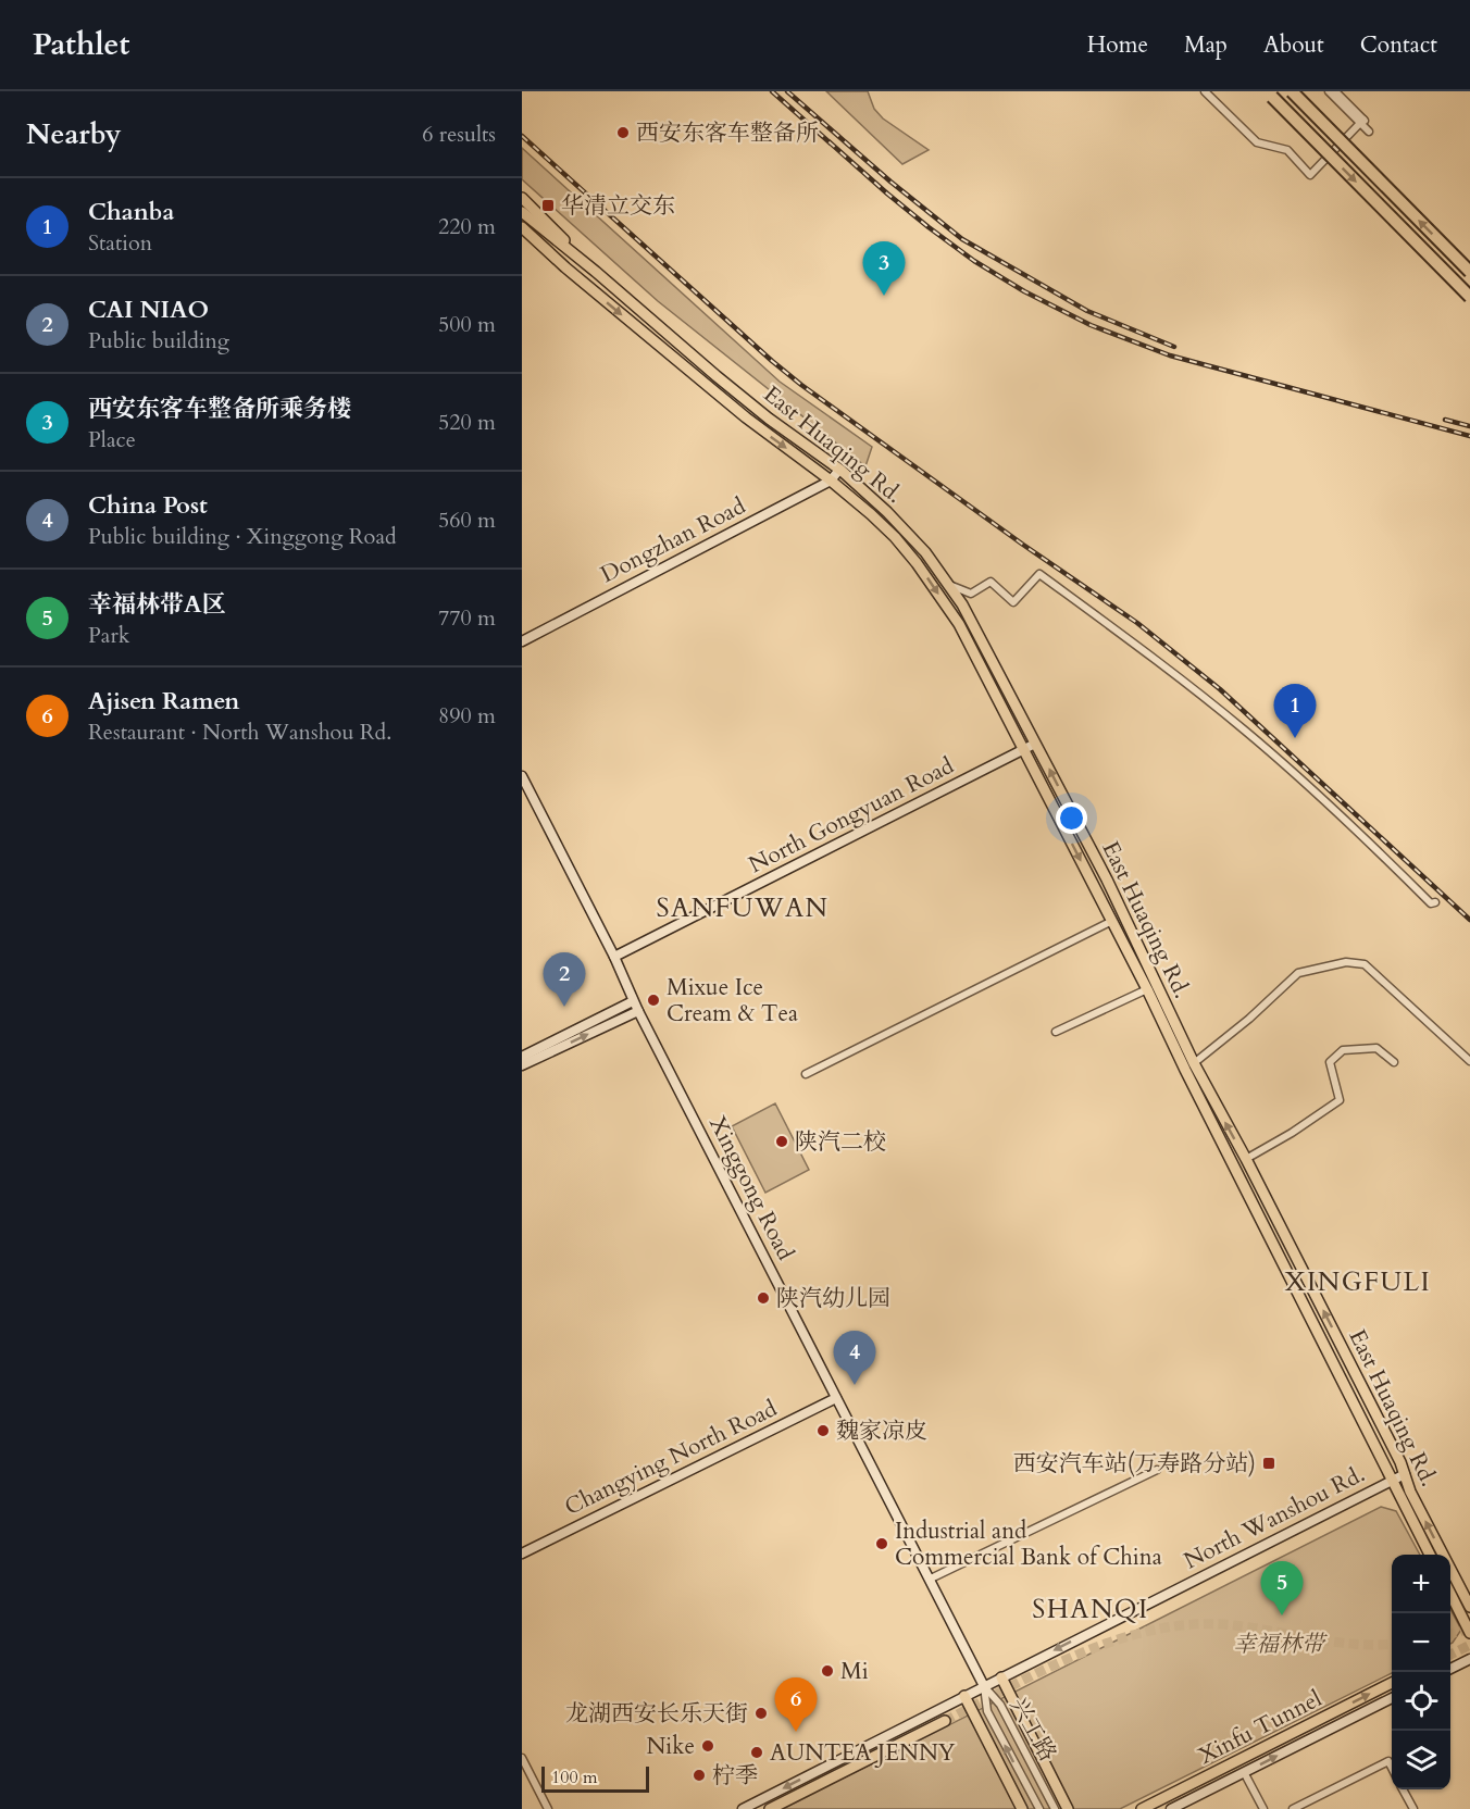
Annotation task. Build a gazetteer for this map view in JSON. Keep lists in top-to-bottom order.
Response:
{
  "streets": {
    "main road": ["East Huaqing Rd.", "Xinfu Tunnel"],
    "street": [
      "Dongzhan Road",
      "North Gongyuan Road",
      "Xinggong Road",
      "Changying North Road",
      "North Wanshou Rd.",
      "兴工路"
    ]
  },
  "crossings": [
    ["East Huaqing Rd.", "Dongzhan Road"],
    ["East Huaqing Rd.", "North Gongyuan Road"],
    ["East Huaqing Rd.", "North Wanshou Rd."],
    ["North Gongyuan Road", "Xinggong Road"],
    ["Xinggong Road", "Changying North Road"],
    ["Xinggong Road", "North Wanshou Rd."],
    ["Xinggong Road", "兴工路"],
    ["North Wanshou Rd.", "兴工路"]
  ],
  "one_way": ["North Wanshou Rd.", "Xinfu Tunnel"],
  "districts": ["SANFUWAN", "XINGFULI", "SHANQI"],
  "parks": ["幸福林带"],
  "places": {
    "other": [
      "西安东客车整备所",
      "Mixue Ice Cream & Tea",
      "陕汽二校",
      "陕汽幼儿园",
      "魏家凉皮",
      "Industrial and Commercial Bank of China",
      "Mi",
      "龙湖西安长乐天街",
      "Nike",
      "AUNTEA JENNY",
      "柠季"
    ],
    "transit": ["华清立交东", "西安汽车站(万寿路分站)"]
  },
  "scale_bar": "100 m",
  "page": {
    "header": "Pathlet",
    "nav": [
      "Home",
      "Map",
      "About",
      "Contact"
    ],
    "heading": ["Nearby", "6 results"],
    "list": [
      {
        "mark": "1",
        "name": "Chanba",
        "note": "Station",
        "value": "220 m"
      },
      {
        "mark": "2",
        "name": "CAI NIAO",
        "note": "Public building",
        "value": "500 m"
      },
      {
        "mark": "3",
        "name": "西安东客车整备所乘务楼",
        "note": "Place",
        "value": "520 m"
      },
      {
        "mark": "4",
        "name": "China Post",
        "note": "Public building · Xinggong Road",
        "value": "560 m"
      },
      {
        "mark": "5",
        "name": "幸福林带A区",
        "note": "Park",
        "value": "770 m"
      },
      {
        "mark": "6",
        "name": "Ajisen Ramen",
        "note": "Restaurant · North Wanshou Rd.",
        "value": "890 m"
      }
    ],
    "pins": [
      "3",
      "1",
      "2",
      "4",
      "5",
      "6"
    ],
    "map_buttons": ["+", "−"],
    "scale": "100 m"
  }
}
